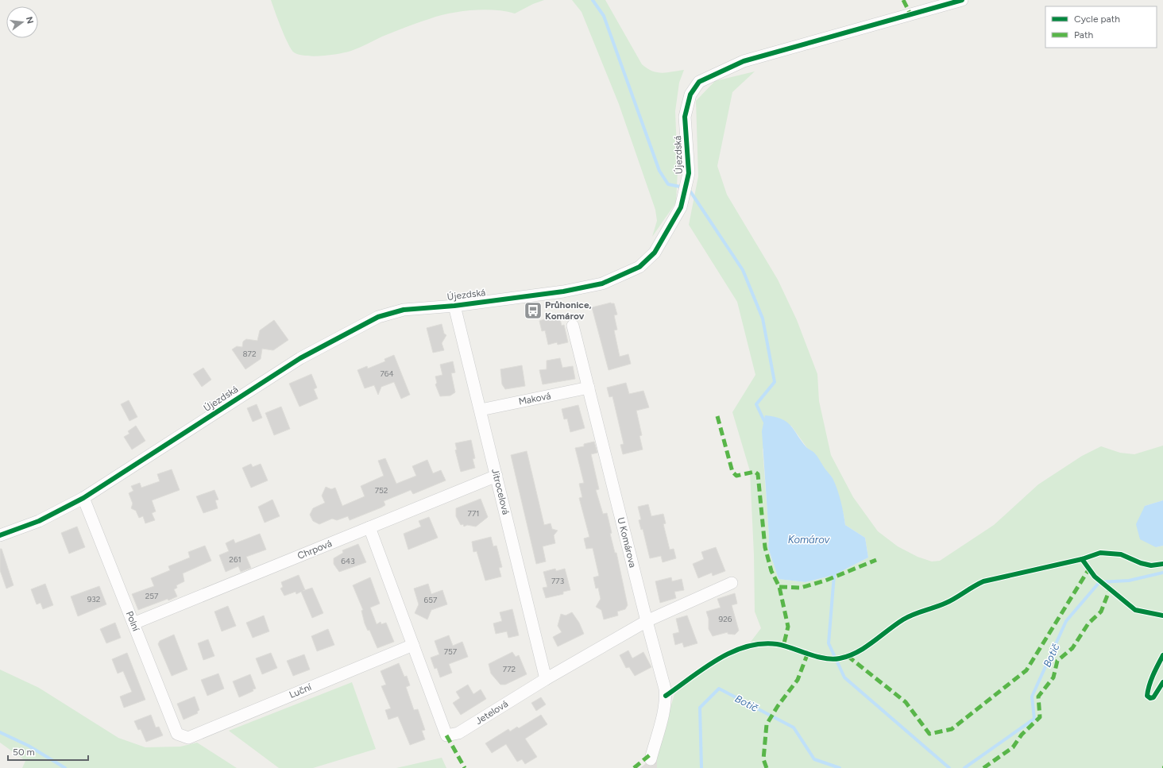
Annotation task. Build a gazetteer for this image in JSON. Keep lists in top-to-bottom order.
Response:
{
  "streets": {
    "street": [
      "Újezdská",
      "Maková",
      "Jitrocelová",
      "U Komárova",
      "Chrpová",
      "Polní",
      "Luční",
      "Jetelová"
    ]
  },
  "crossings": [
    ["Újezdská", "Jitrocelová"],
    ["Újezdská", "Polní"],
    ["Maková", "Jitrocelová"],
    ["Maková", "U Komárova"],
    ["Jitrocelová", "Chrpová"],
    ["Jitrocelová", "Jetelová"],
    ["U Komárova", "Jetelová"],
    ["Chrpová", "Polní"],
    ["Chrpová", "Jetelová"],
    ["Polní", "Luční"],
    ["Luční", "Jetelová"]
  ],
  "water": ["Komárov", "Botič"],
  "places": {
    "bus stop": ["Průhonice, Komárov"]
  },
  "house_numbers": [
    "872",
    "764",
    "752",
    "771",
    "261",
    "643",
    "773",
    "257",
    "932",
    "657",
    "926",
    "757",
    "772"
  ],
  "legend": ["Cycle path", "Path"],
  "scale_bar": "50 m",
  "north": "right"
}
